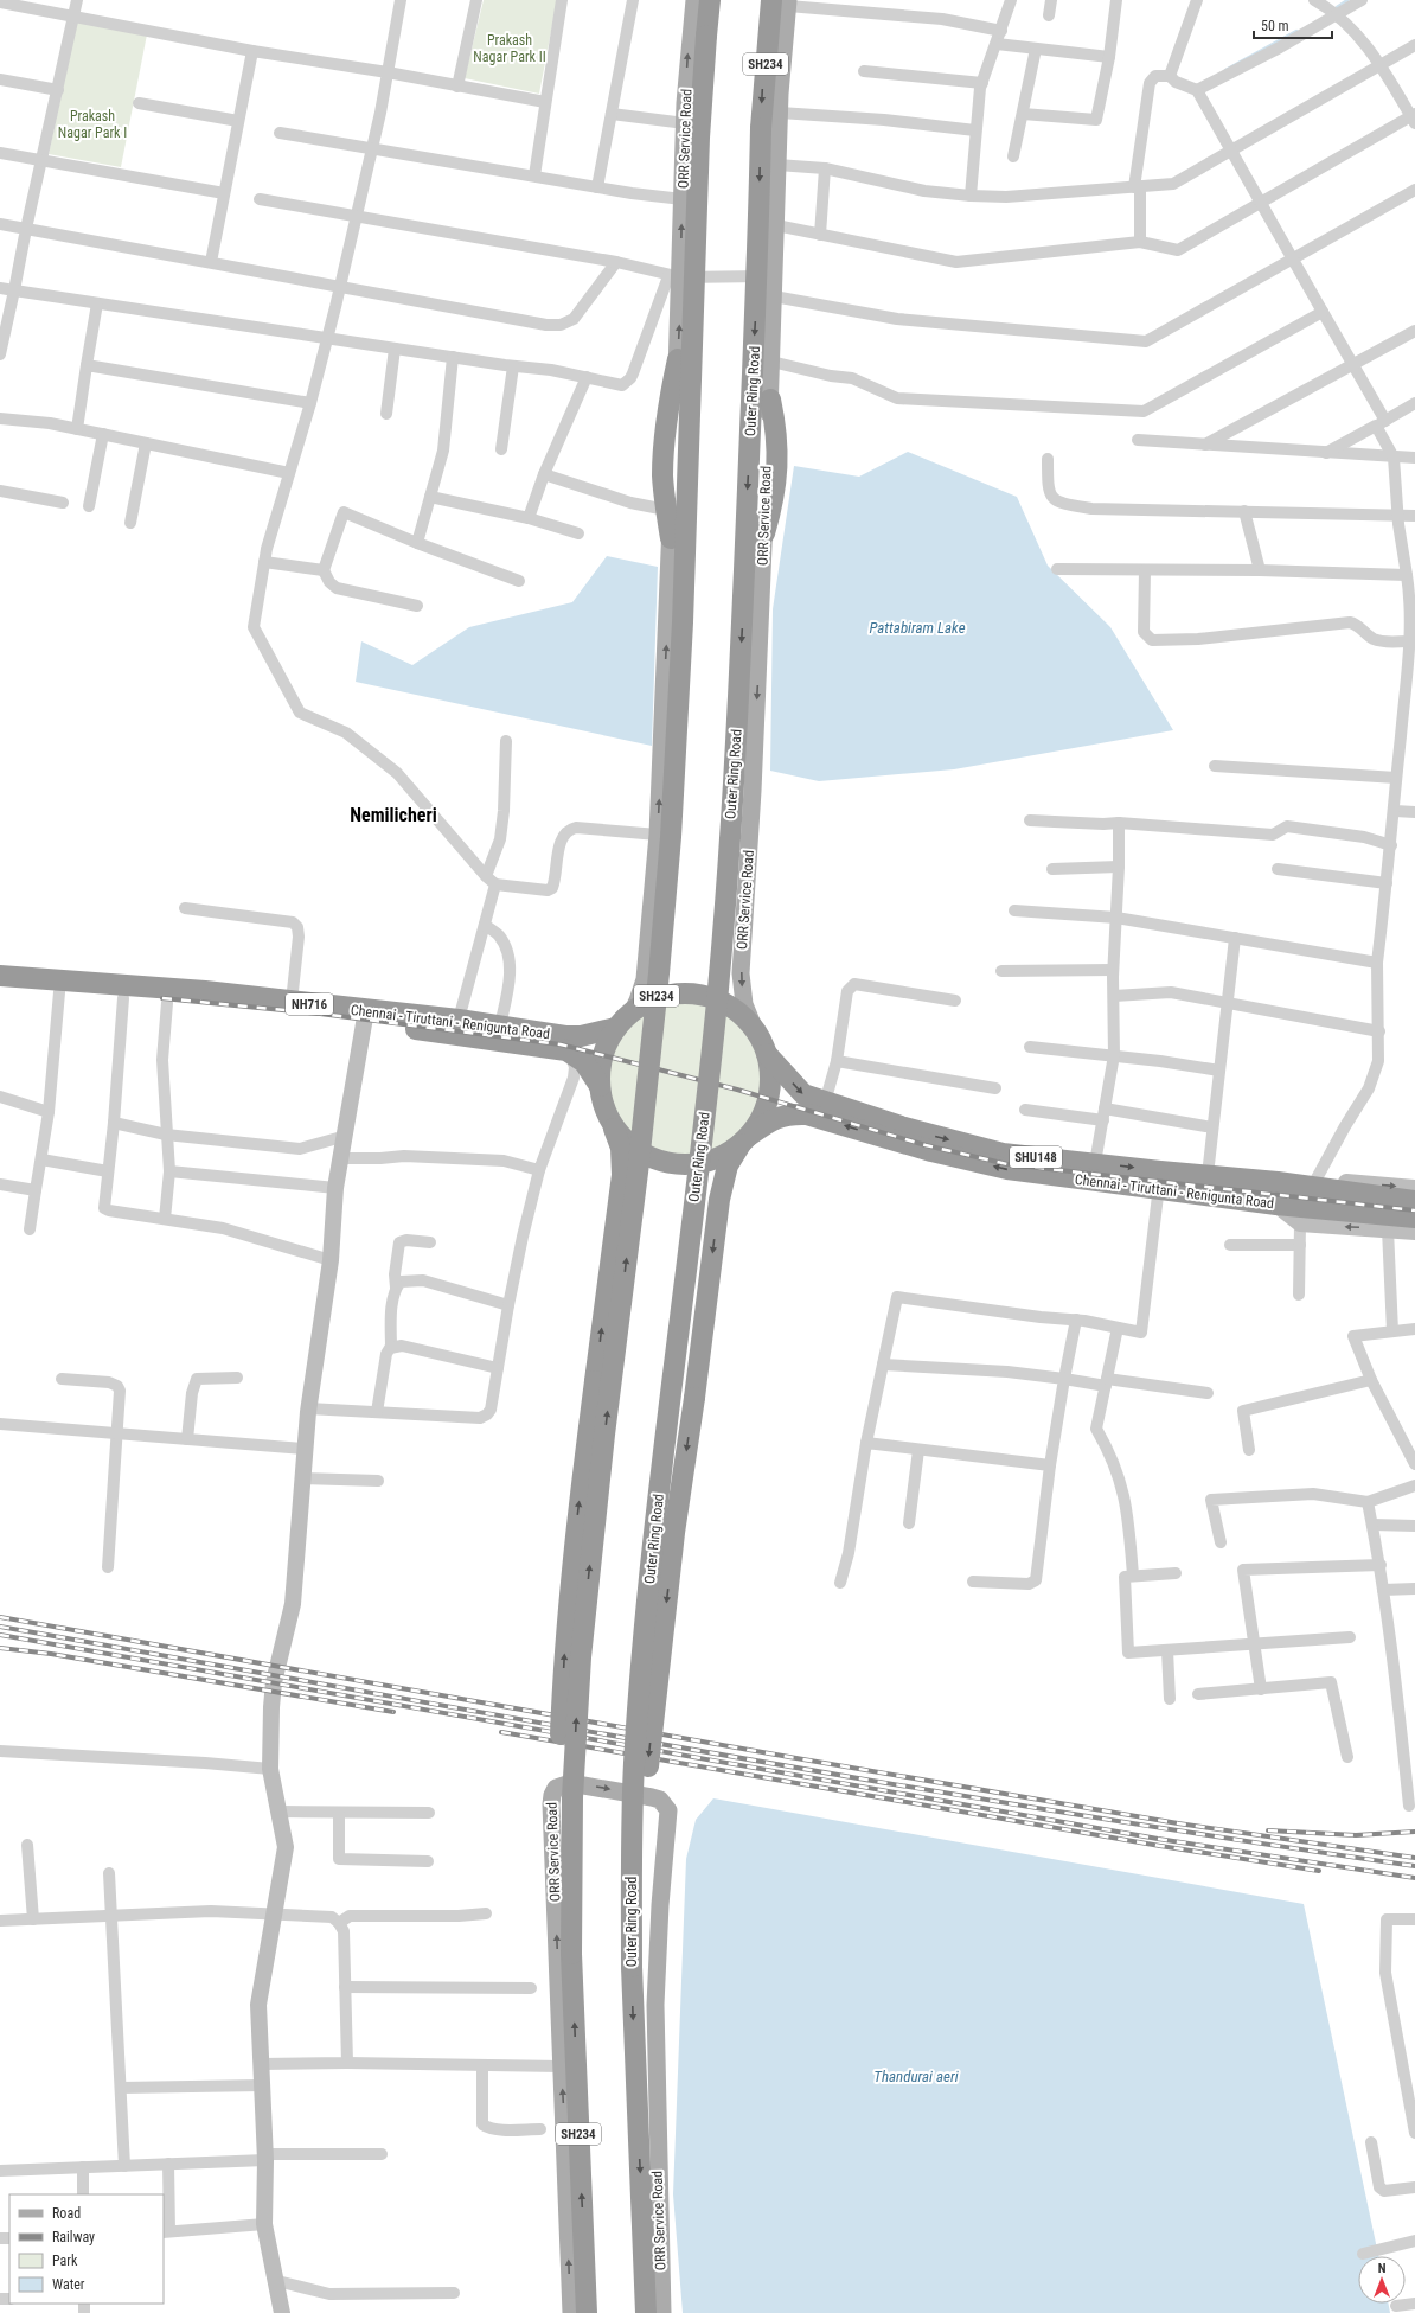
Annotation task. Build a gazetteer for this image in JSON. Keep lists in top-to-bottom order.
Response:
{
  "streets": {
    "highway": [
      "SH234",
      "Outer Ring Road",
      "NH716",
      "Chennai - Tiruttani - Renigunta Road",
      "SHU148"
    ],
    "main road": ["ORR Service Road"]
  },
  "crossings": [
    ["ORR Service Road", "Chennai - Tiruttani - Renigunta Road"]
  ],
  "districts": ["Nemilicheri"],
  "water": ["Pattabiram Lake", "Thandurai aeri"],
  "parks": ["Prakash Nagar Park II", "Prakash Nagar Park I"],
  "legend": [
    "Road",
    "Railway",
    "Park",
    "Water"
  ],
  "scale_bar": "50 m",
  "north": "top"
}
